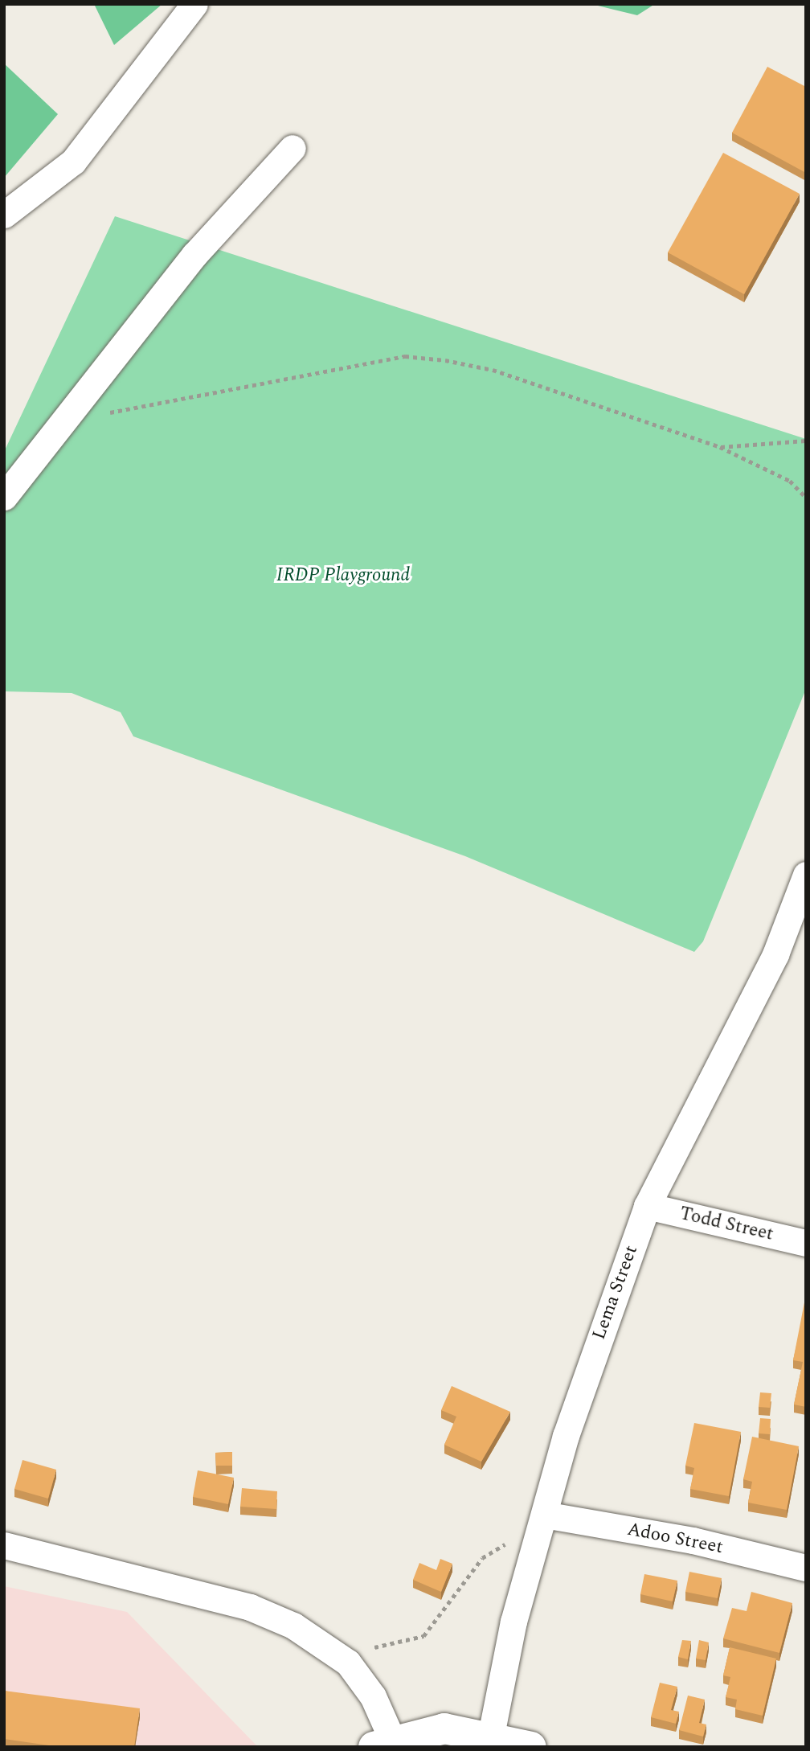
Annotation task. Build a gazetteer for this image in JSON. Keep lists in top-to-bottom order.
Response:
{
  "streets": {
    "street": ["Todd Street", "Lema Street", "Adoo Street"]
  },
  "crossings": [
    ["Todd Street", "Lema Street"],
    ["Lema Street", "Adoo Street"]
  ],
  "parks": ["IRDP Playground"]
}
